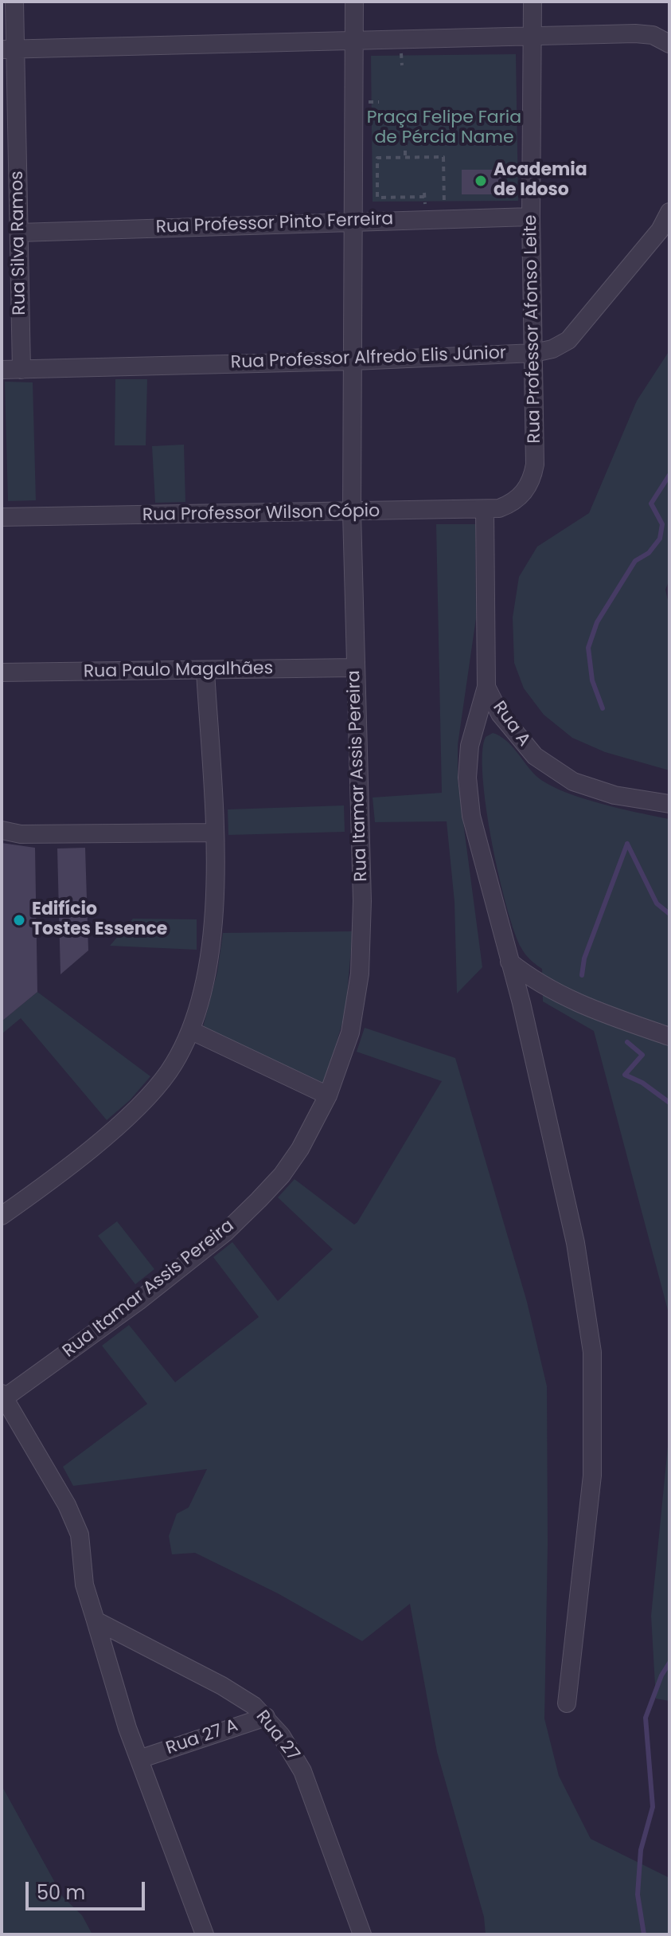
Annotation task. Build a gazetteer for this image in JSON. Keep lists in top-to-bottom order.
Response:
{
  "streets": {
    "street": [
      "Rua Professor Pinto Ferreira",
      "Rua Silva Ramos",
      "Rua Professor Afonso Leite",
      "Rua Professor Alfredo Elis Júnior",
      "Rua Professor Wilson Cópio",
      "Rua Paulo Magalhães",
      "Rua A",
      "Rua Itamar Assis Pereira",
      "Rua 27",
      "Rua 27 A"
    ]
  },
  "crossings": [
    ["Rua Professor Pinto Ferreira", "Rua Silva Ramos"],
    ["Rua Professor Pinto Ferreira", "Rua Professor Afonso Leite"],
    ["Rua Professor Pinto Ferreira", "Rua Itamar Assis Pereira"],
    ["Rua Silva Ramos", "Rua Professor Alfredo Elis Júnior"],
    ["Rua Professor Afonso Leite", "Rua Professor Alfredo Elis Júnior"],
    ["Rua Professor Afonso Leite", "Rua Professor Wilson Cópio"],
    ["Rua Professor Alfredo Elis Júnior", "Rua Itamar Assis Pereira"],
    ["Rua Professor Wilson Cópio", "Rua A"],
    ["Rua Professor Wilson Cópio", "Rua Itamar Assis Pereira"],
    ["Rua Paulo Magalhães", "Rua Itamar Assis Pereira"],
    ["Rua 27", "Rua 27 A"]
  ],
  "parks": ["Praça Felipe Faria de Pércia Name"],
  "places": ["Academia de Idoso", "Edifício Tostes Essence"],
  "scale_bar": "50 m"
}
